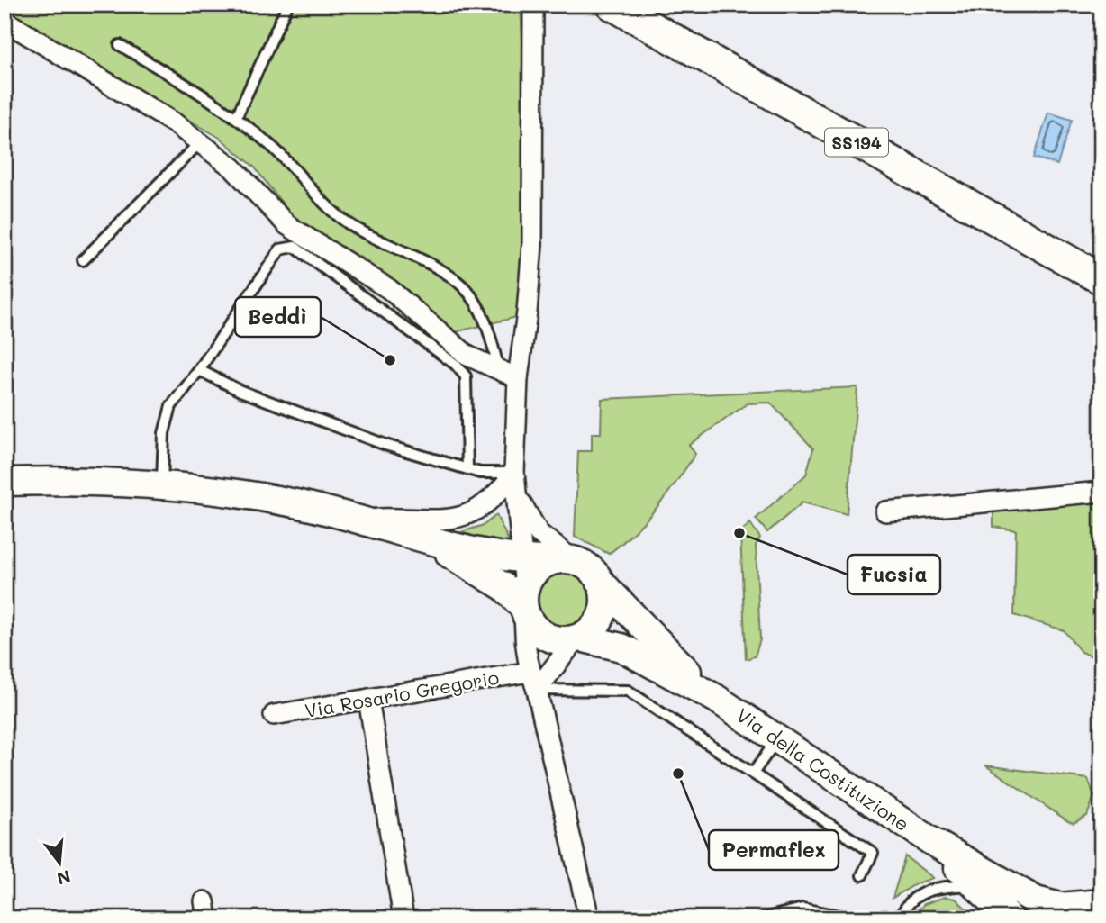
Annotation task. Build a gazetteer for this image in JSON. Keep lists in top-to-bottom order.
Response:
{
  "streets": {
    "main road": ["SS194", "Via della Costituzione"],
    "street": ["Via Rosario Gregorio"]
  },
  "places": ["Beddì", "Fucsia", "Permaflex"],
  "north": "bottom"
}
